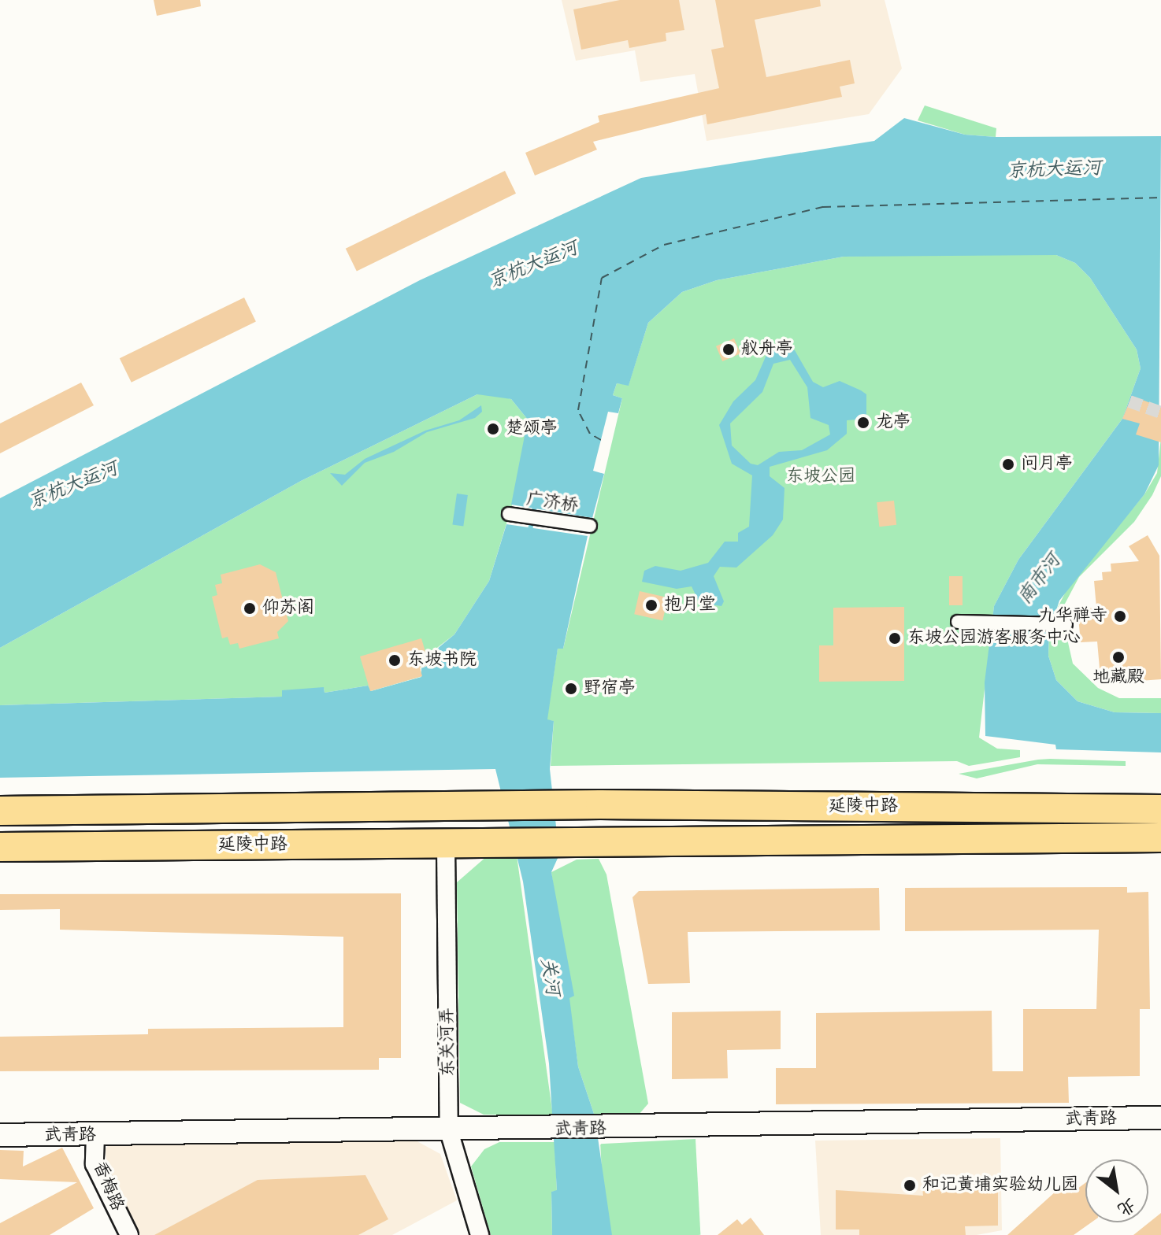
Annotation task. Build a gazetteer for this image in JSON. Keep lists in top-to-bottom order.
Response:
{
  "streets": {
    "main road": ["延陵中路"],
    "street": [
      "广济桥",
      "东关河弄",
      "武青路",
      "香梅路"
    ]
  },
  "crossings": [
    ["延陵中路", "东关河弄"],
    ["东关河弄", "武青路"],
    ["武青路", "香梅路"]
  ],
  "water": ["京杭大运河", "南市河", "关河"],
  "parks": ["东坡公园"],
  "places": [
    "舣舟亭",
    "龙亭",
    "楚颂亭",
    "问月亭",
    "抱月堂",
    "仰苏阁",
    "九华禅寺",
    "东坡公园游客服务中心",
    "地藏殿",
    "东坡书院",
    "野宿亭",
    "和记黄埔实验幼儿园"
  ],
  "north": "bottom right"
}
